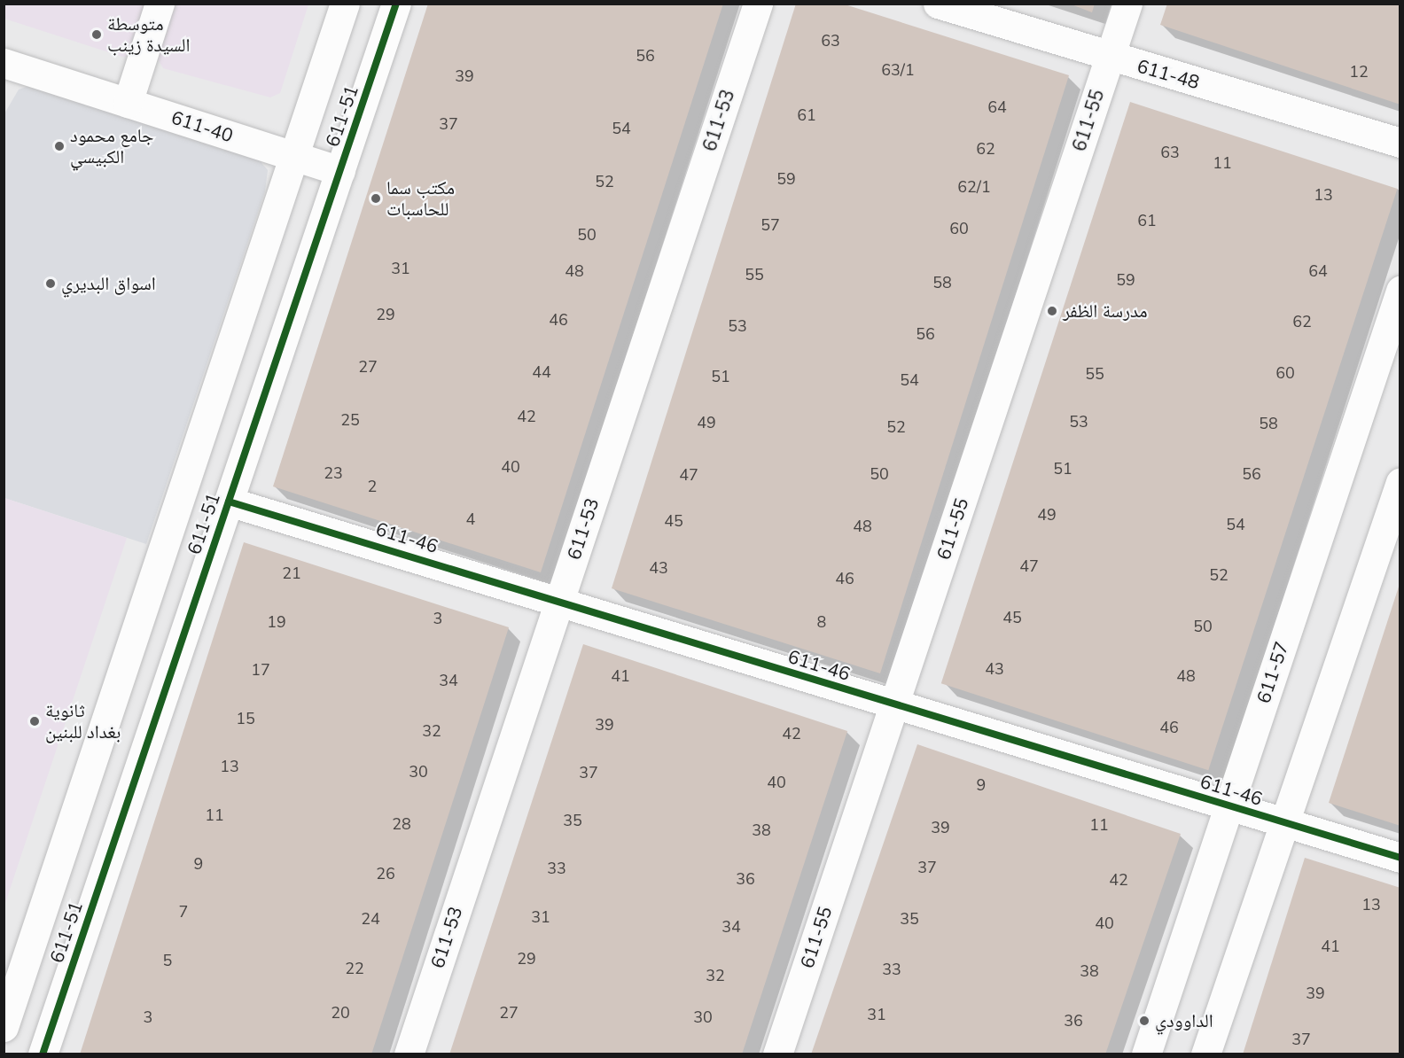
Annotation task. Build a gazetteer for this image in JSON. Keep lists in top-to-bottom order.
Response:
{
  "streets": {
    "street": [
      "611-48",
      "611-51",
      "611-53",
      "611-55",
      "611-40",
      "611-46",
      "611-57"
    ]
  },
  "crossings": [
    ["611-48", "611-55"],
    ["611-51", "611-40"],
    ["611-51", "611-46"],
    ["611-53", "611-46"],
    ["611-55", "611-46"],
    ["611-46", "611-57"]
  ],
  "places": [
    "متوسطة السيدة زينب",
    "جامع محمود الكبيسي",
    "مكتب سما للحاسبات",
    "اسواق البديري",
    "مدرسة الظفر",
    "ثانوية بغداد للبنين",
    "الداوودي"
  ],
  "house_numbers": [
    "63",
    "56",
    "63/1",
    "12",
    "39",
    "64",
    "61",
    "37",
    "54",
    "62",
    "63",
    "11",
    "59",
    "52",
    "62/1",
    "13",
    "61",
    "57",
    "60",
    "50",
    "31",
    "48",
    "64",
    "55",
    "59",
    "58",
    "29",
    "46",
    "62",
    "53",
    "56",
    "27",
    "44",
    "60",
    "55",
    "51",
    "54",
    "42",
    "25",
    "53",
    "49",
    "58",
    "52",
    "40",
    "51",
    "23",
    "50",
    "56",
    "47",
    "2",
    "49",
    "4",
    "45",
    "54",
    "48",
    "47",
    "43",
    "21",
    "52",
    "46",
    "45",
    "3",
    "19",
    "8",
    "50",
    "43",
    "17",
    "41",
    "48",
    "34",
    "15",
    "39",
    "46",
    "32",
    "42",
    "13",
    "30",
    "37",
    "40",
    "9",
    "11",
    "35",
    "28",
    "11",
    "39",
    "38",
    "9",
    "37",
    "33",
    "26",
    "36",
    "42",
    "13",
    "7",
    "31",
    "24",
    "35",
    "40",
    "34",
    "41",
    "29",
    "5",
    "22",
    "33",
    "38",
    "32",
    "39",
    "20",
    "27",
    "31",
    "3",
    "30",
    "36",
    "37"
  ]
}
